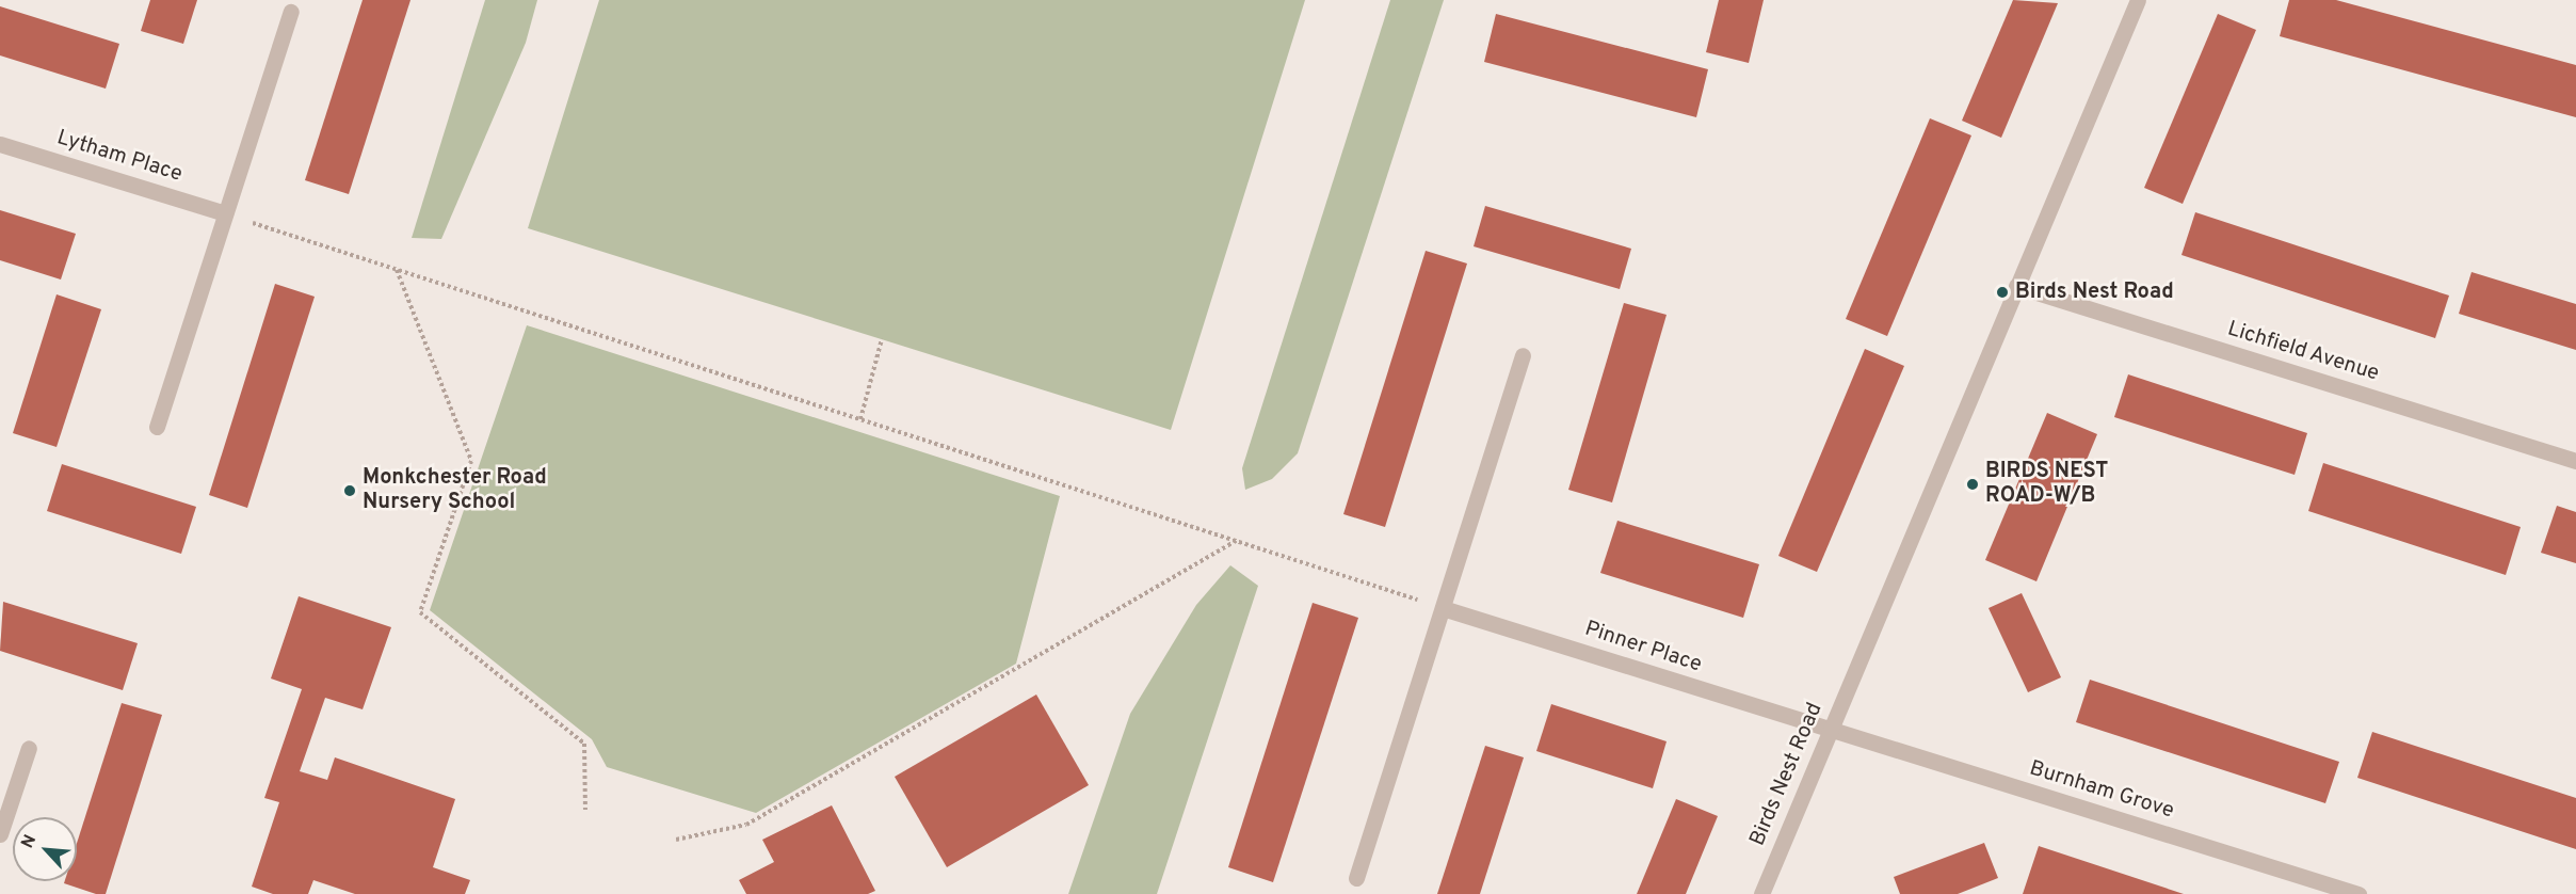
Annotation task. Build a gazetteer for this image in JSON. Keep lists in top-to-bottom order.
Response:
{
  "streets": {
    "street": [
      "Lytham Place",
      "Lichfield Avenue",
      "Pinner Place",
      "Birds Nest Road",
      "Burnham Grove"
    ]
  },
  "crossings": [
    ["Lichfield Avenue", "Birds Nest Road"],
    ["Pinner Place", "Birds Nest Road"],
    ["Pinner Place", "Burnham Grove"],
    ["Birds Nest Road", "Burnham Grove"]
  ],
  "places": ["Birds Nest Road", "BIRDS NEST ROAD-W/B", "Monkchester Road Nursery School"],
  "north": "top left"
}
